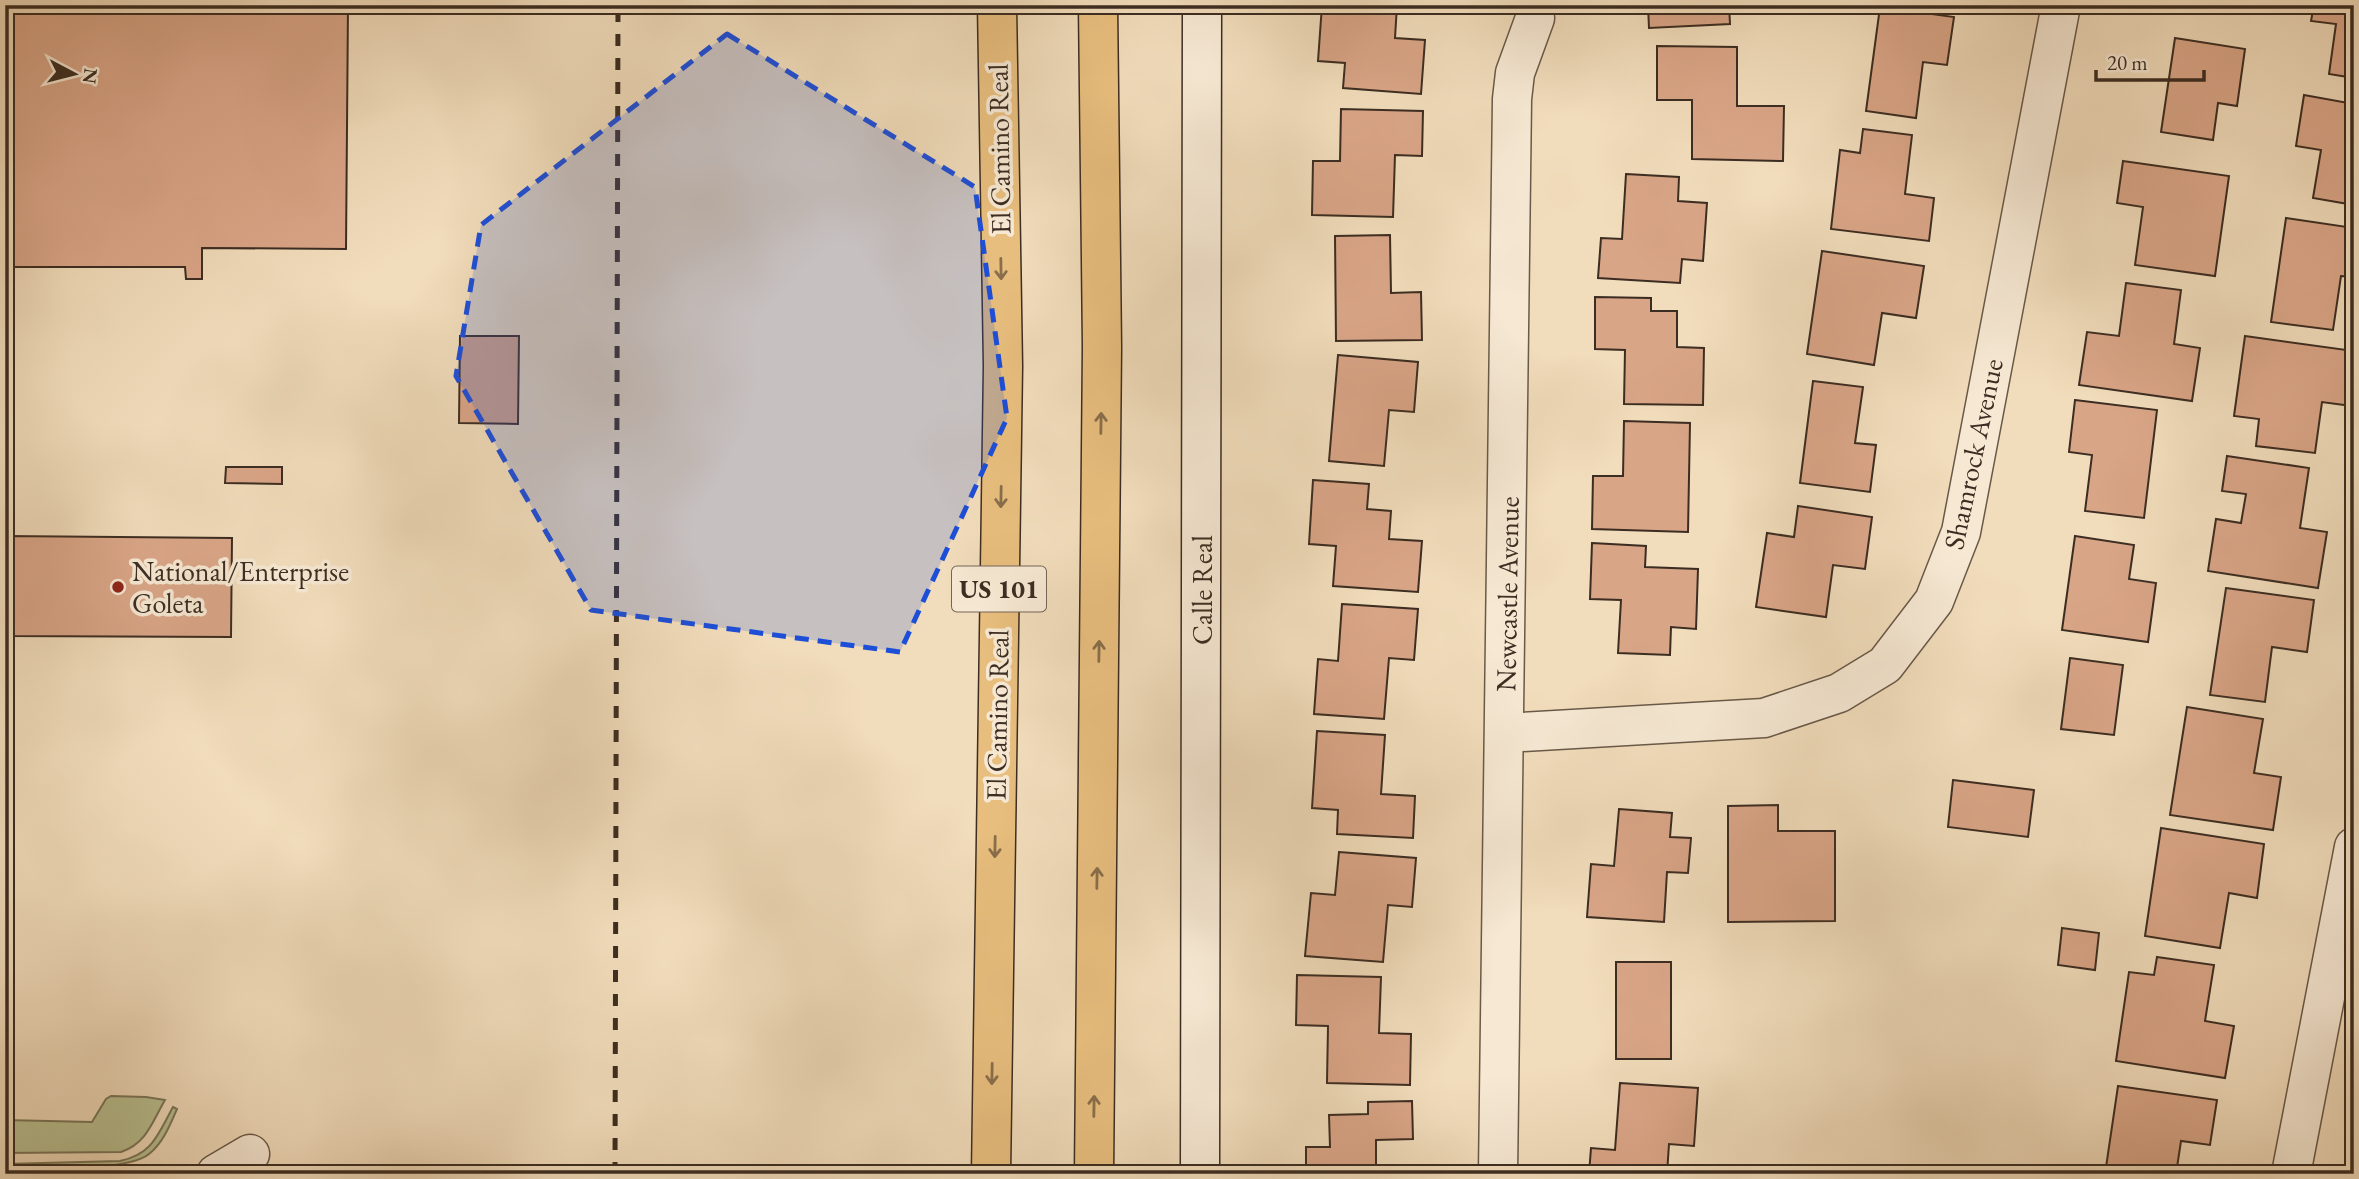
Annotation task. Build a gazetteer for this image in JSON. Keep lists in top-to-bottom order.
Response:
{
  "streets": {
    "highway": ["El Camino Real", "US 101"],
    "street": ["Shamrock Avenue", "Calle Real", "Newcastle Avenue"]
  },
  "crossings": [
    ["Shamrock Avenue", "Newcastle Avenue"]
  ],
  "places": ["National/Enterprise Goleta"],
  "scale_bar": "20 m",
  "north": "right"
}
